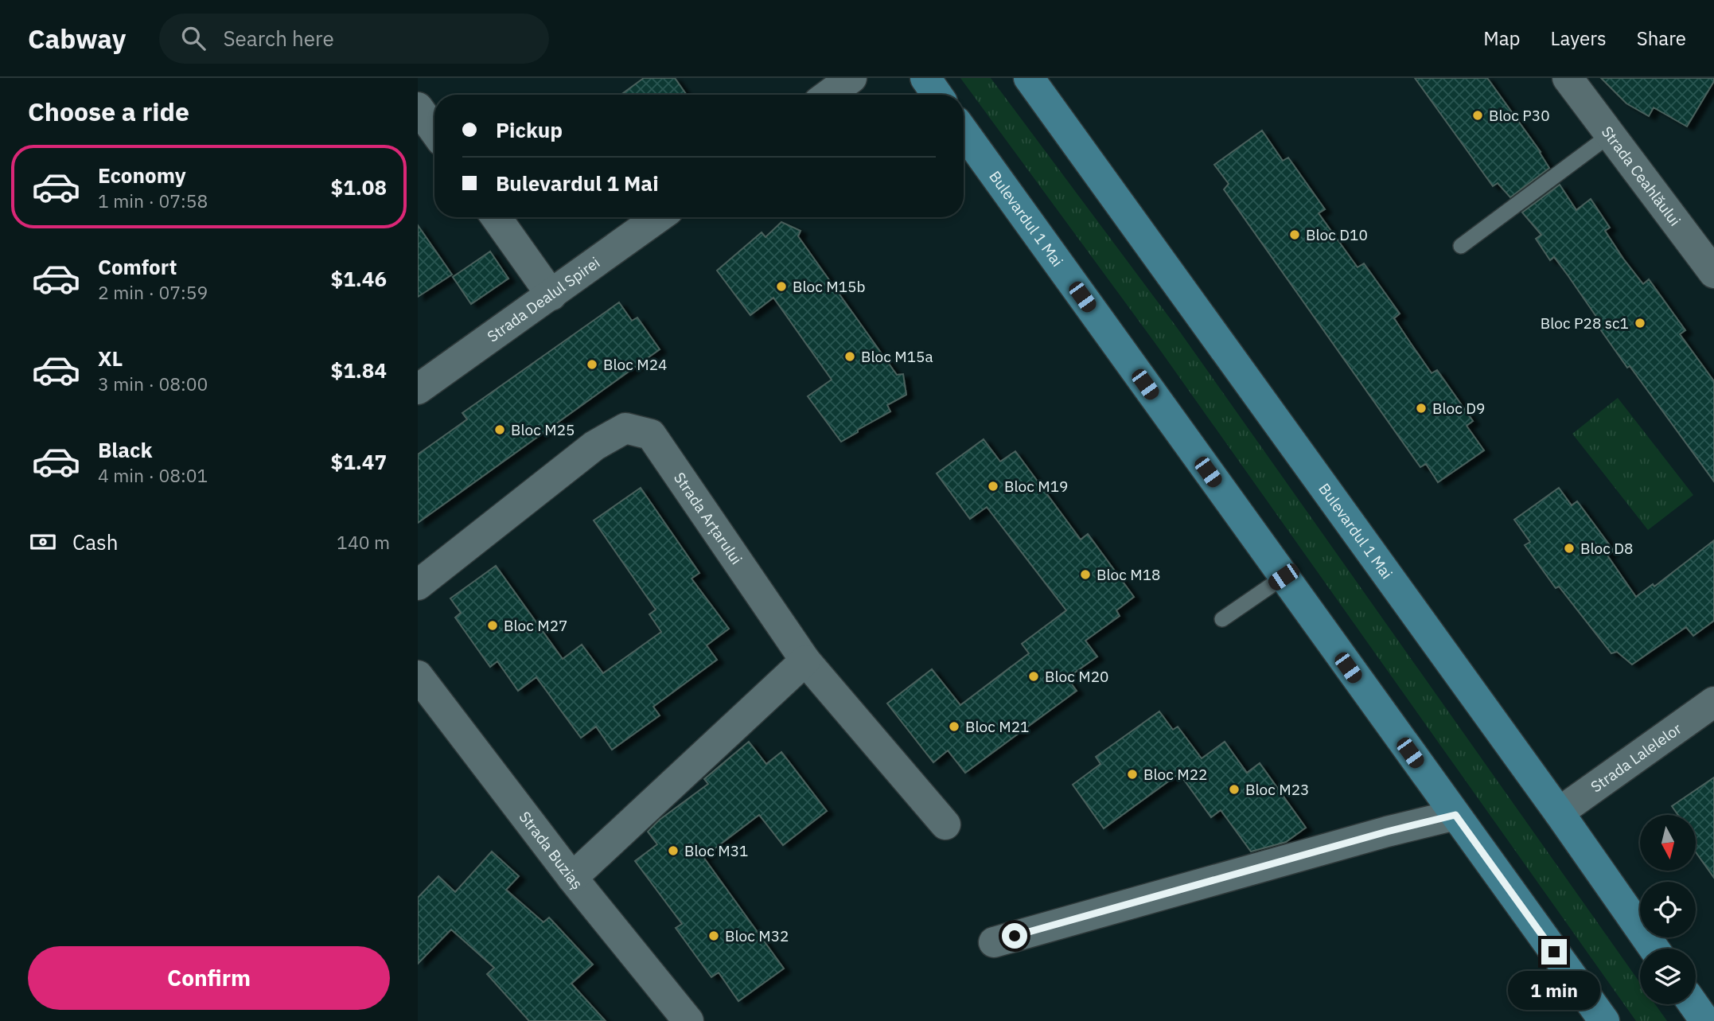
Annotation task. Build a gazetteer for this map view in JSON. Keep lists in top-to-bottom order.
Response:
{
  "streets": {
    "main road": ["Bulevardul 1 Mai"],
    "street": [
      "Strada Ceahlăului",
      "Strada Dealul Spirei",
      "Strada Arțarului",
      "Strada Lalelelor",
      "Strada Buziaș"
    ]
  },
  "crossings": [
    ["Bulevardul 1 Mai", "Strada Lalelelor"]
  ],
  "places": [
    "Bloc P30",
    "Bloc D10",
    "Bloc M15b",
    "Bloc P28 sc1",
    "Bloc M15a",
    "Bloc M24",
    "Bloc D9",
    "Bloc M25",
    "Bloc M19",
    "Bloc D8",
    "Bloc M18",
    "Bloc M27",
    "Bloc M20",
    "Bloc M21",
    "Bloc M22",
    "Bloc M23",
    "Bloc M31",
    "Bloc M32"
  ],
  "north": "bottom",
  "page": {
    "header": "Cabway",
    "search": "Search here",
    "nav": ["Map", "Layers", "Share"],
    "heading": "Choose a ride",
    "banner": ["Pickup", "Bulevardul 1 Mai"],
    "list": [
      {
        "name": "Economy",
        "note": "1 min · 07:58",
        "value": "$1.08"
      },
      {
        "name": "Comfort",
        "note": "2 min · 07:59",
        "value": "$1.46"
      },
      {
        "name": "XL",
        "note": "3 min · 08:00",
        "value": "$1.84"
      },
      {
        "name": "Black",
        "note": "4 min · 08:01",
        "value": "$1.47"
      }
    ],
    "pay": ["Cash", "140 m"],
    "buttons": "Confirm",
    "bubble": "1 min"
  }
}
